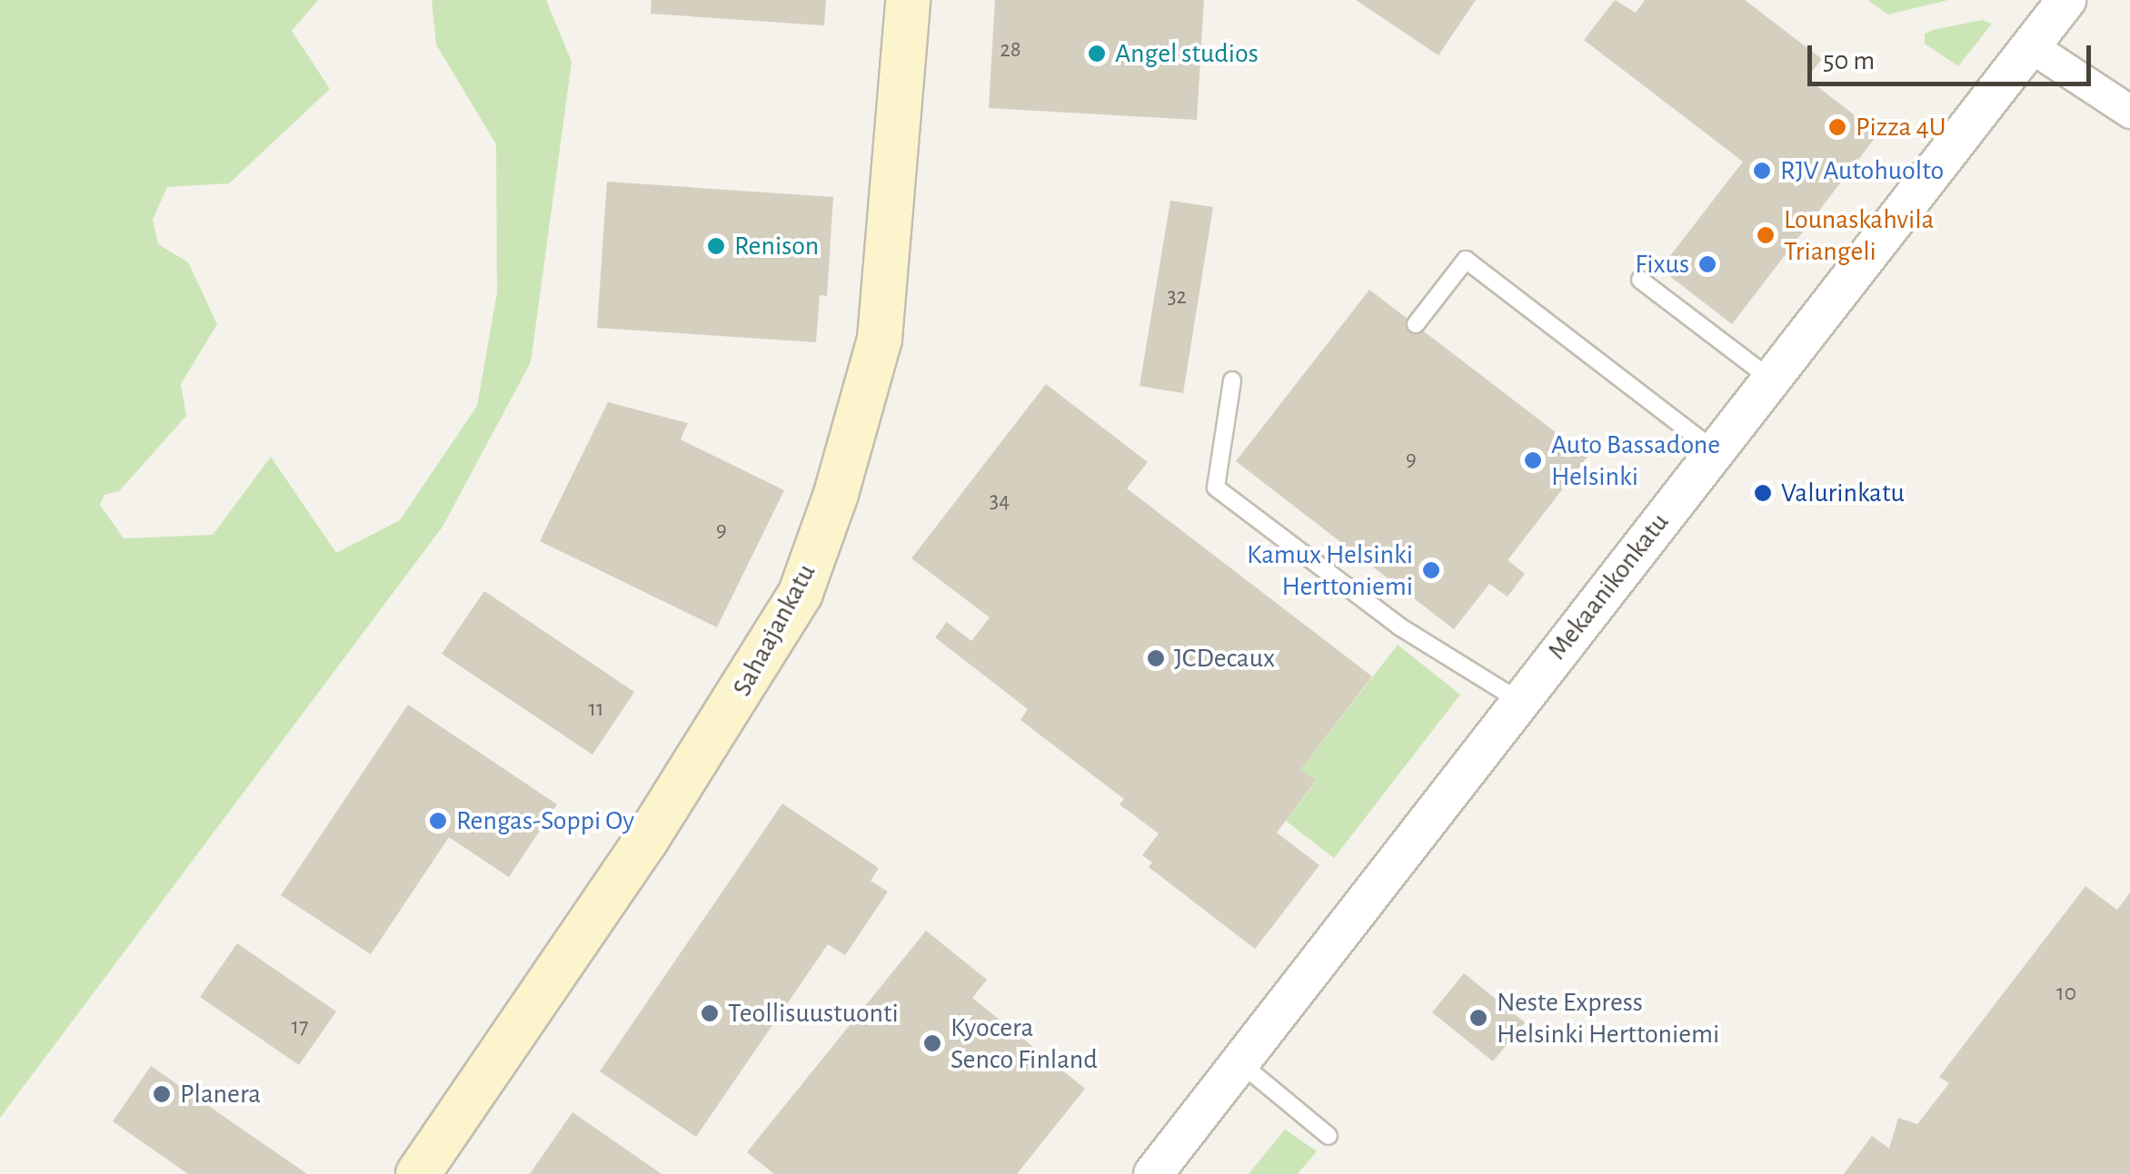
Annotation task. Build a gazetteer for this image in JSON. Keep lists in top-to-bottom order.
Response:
{
  "streets": {
    "main road": ["Sahaajankatu"],
    "street": ["Mekaanikonkatu"]
  },
  "places": [
    "Angel studios",
    "Pizza 4U",
    "RJV Autohuolto",
    "Lounaskahvila Triangeli",
    "Renison",
    "Fixus",
    "Auto Bassadone Helsinki",
    "Valurinkatu",
    "Kamux Helsinki Herttoniemi",
    "JCDecaux",
    "Rengas-Soppi Oy",
    "Teollisuustuonti",
    "Neste Express Helsinki Herttoniemi",
    "Kyocera Senco Finland",
    "Planera"
  ],
  "house_numbers": [
    "28",
    "32",
    "9",
    "34",
    "9",
    "11",
    "10",
    "17"
  ],
  "scale_bar": "50 m"
}
